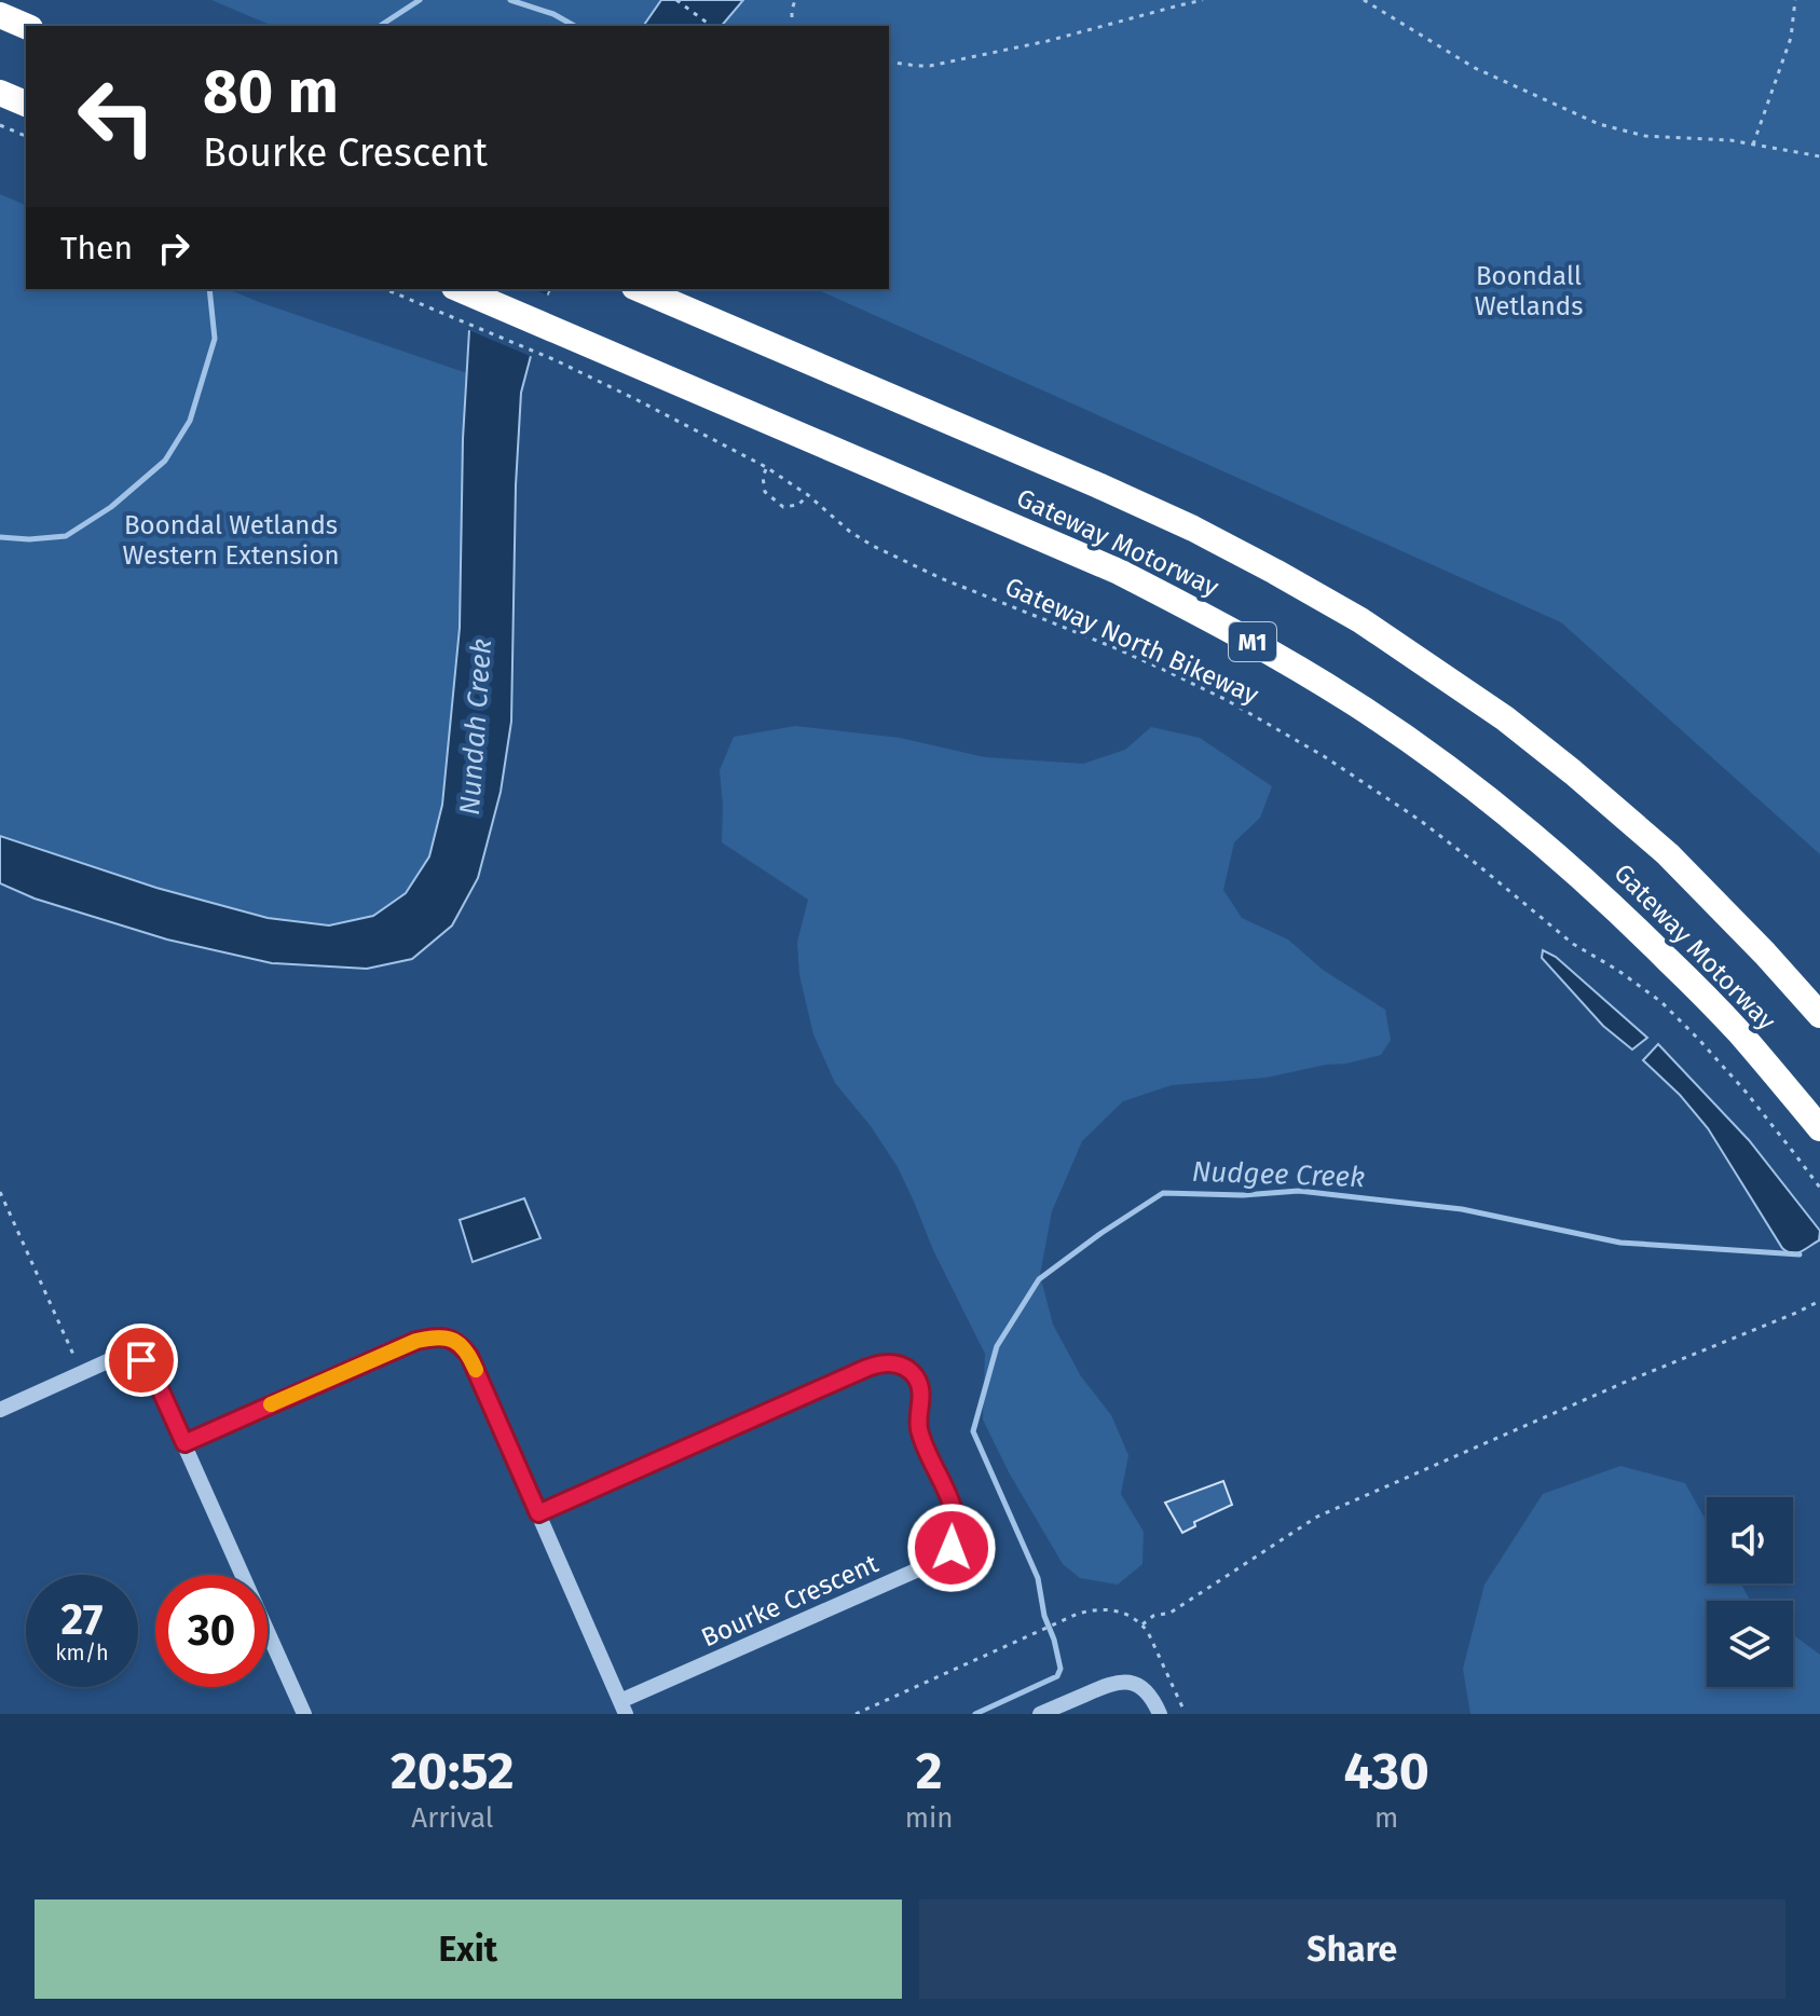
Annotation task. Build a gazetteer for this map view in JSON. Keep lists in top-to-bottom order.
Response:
{
  "streets": {
    "highway": ["Gateway Motorway", "M1"],
    "street": ["Bourke Crescent"],
    "path": ["Gateway North Bikeway"]
  },
  "water": ["Nundah Creek", "Nudgee Creek"],
  "parks": ["Boondall Wetlands", "Boondal Wetlands Western Extension"],
  "page": {
    "turn": ["80 m", "Bourke Crescent"],
    "then": "Then",
    "speed": "27 km/h",
    "limit": "30",
    "eta": [
      "20:52",
      "Arrival",
      "2",
      "min",
      "430",
      "m"
    ],
    "buttons": ["Exit", "Share"]
  }
}
